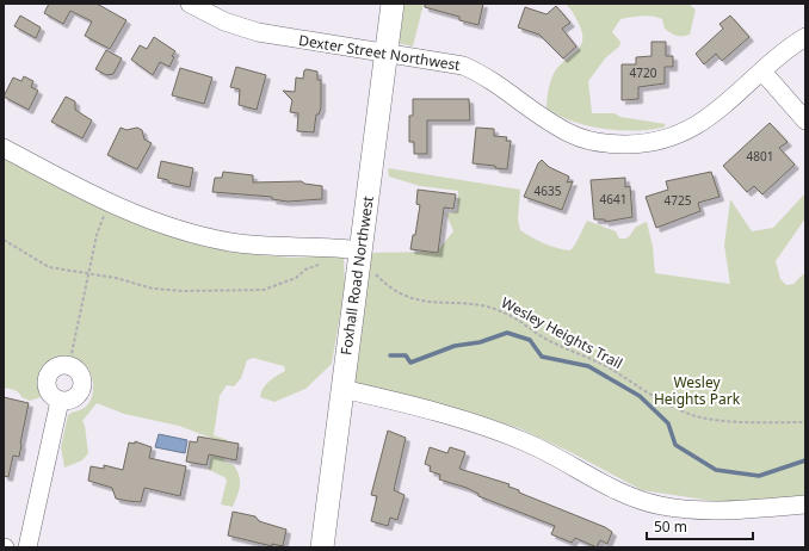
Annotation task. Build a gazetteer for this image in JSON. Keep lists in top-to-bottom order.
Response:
{
  "streets": {
    "main road": ["Foxhall Road Northwest"],
    "street": ["Dexter Street Northwest"],
    "path": ["Wesley Heights Trail"]
  },
  "crossings": [
    ["Dexter Street Northwest", "Foxhall Road Northwest"]
  ],
  "parks": ["Wesley Heights Park"],
  "house_numbers": [
    "4720",
    "4801",
    "4635",
    "4641",
    "4725"
  ],
  "scale_bar": "50 m"
}
